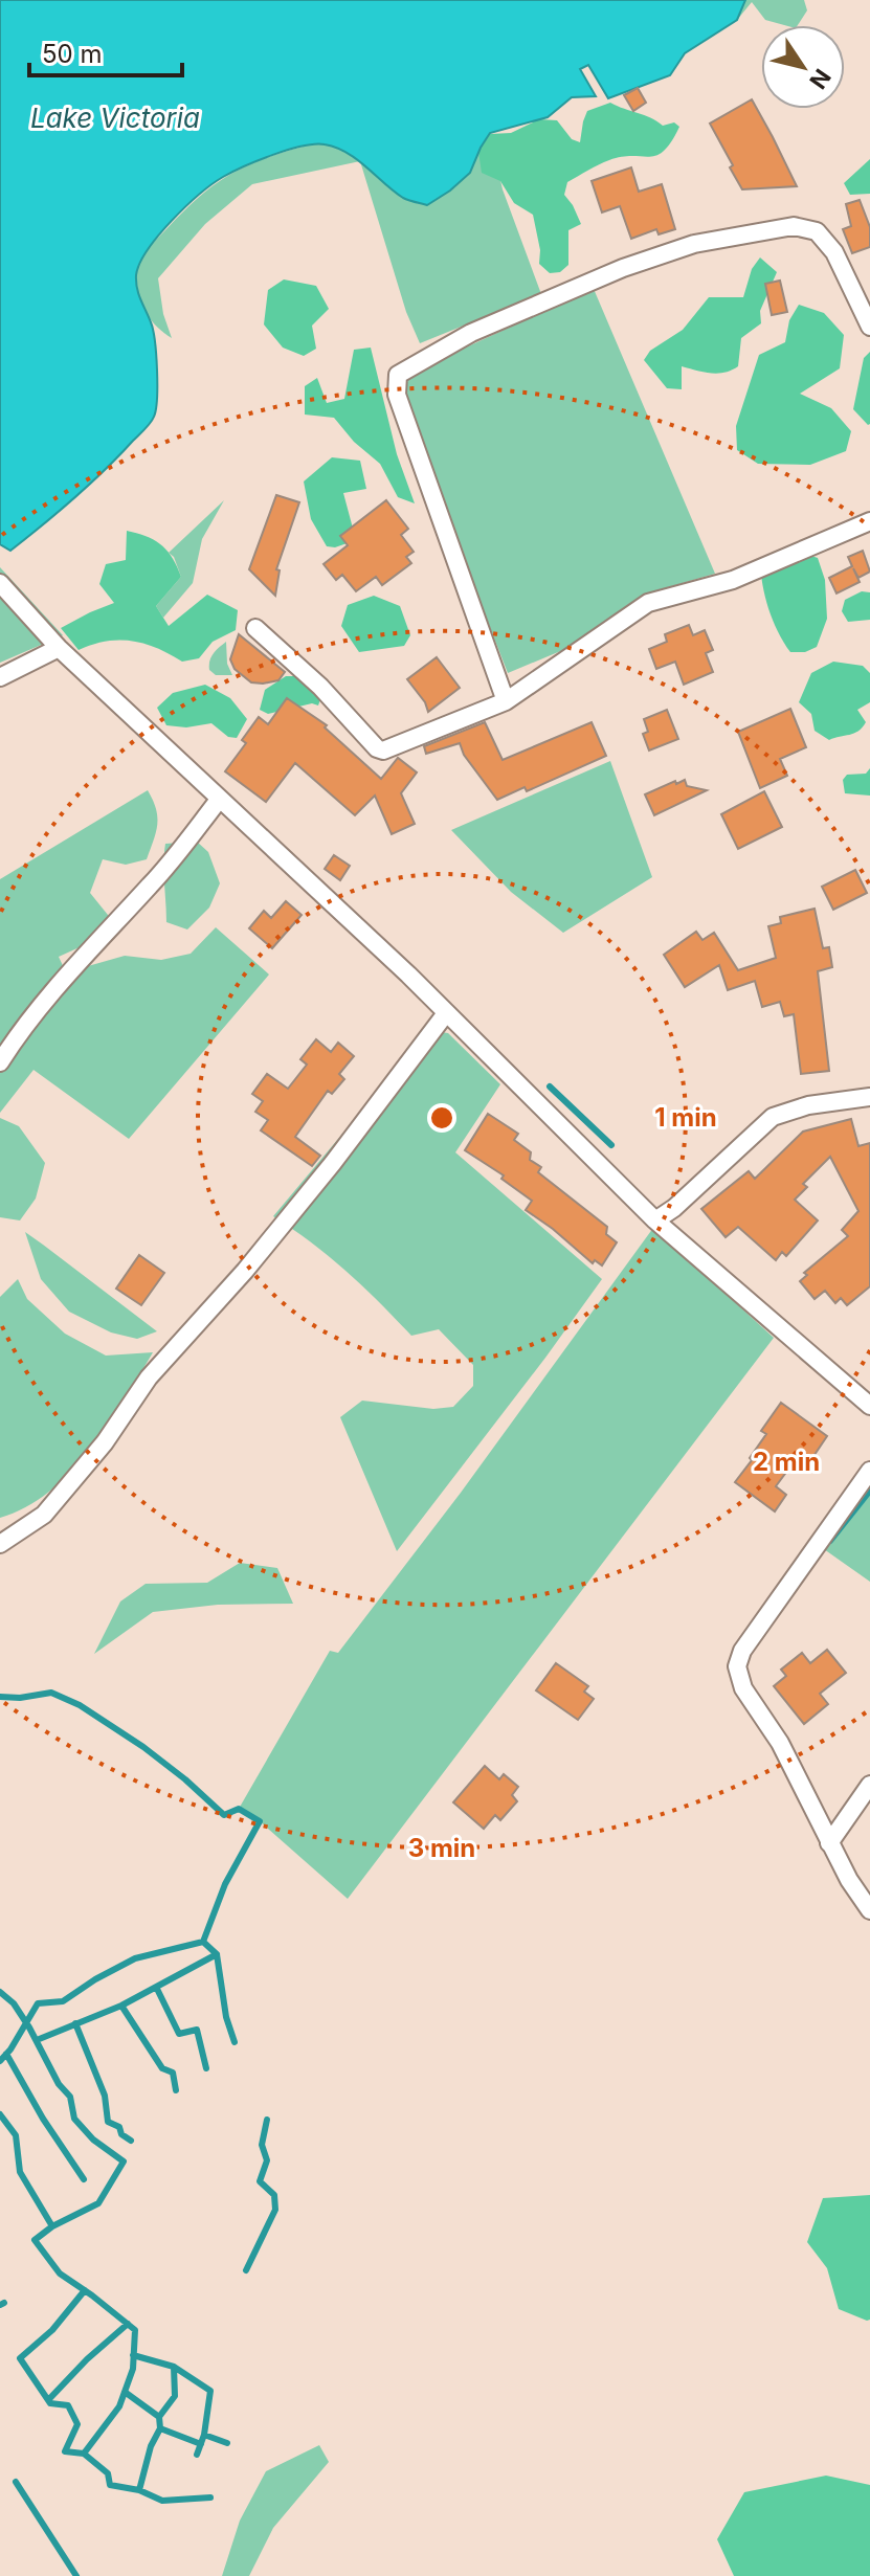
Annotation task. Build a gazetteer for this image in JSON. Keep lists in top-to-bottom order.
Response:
{
  "water": ["Lake Victoria"],
  "scale_bar": "50 m",
  "north": "bottom right",
  "rings": ["1 min", "2 min", "3 min"]
}
